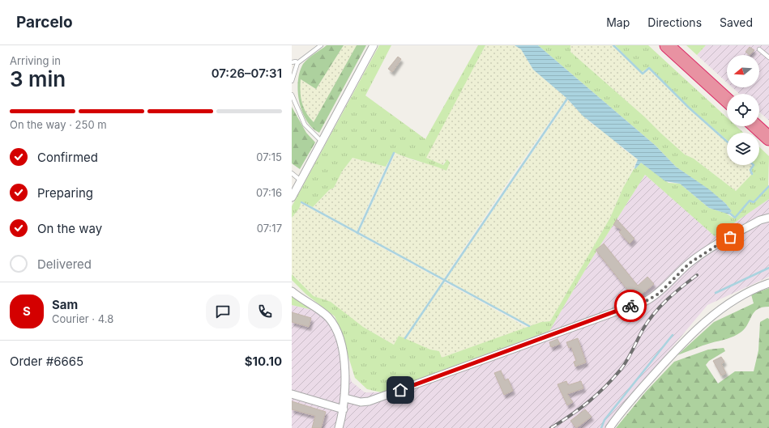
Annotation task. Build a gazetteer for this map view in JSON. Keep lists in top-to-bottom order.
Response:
{
  "north": "left",
  "page": {
    "header": "Parcelo",
    "nav": ["Map", "Directions", "Saved"],
    "heading": ["3 min", "Arriving in", "07:26–07:31"],
    "panel": [
      "Sam",
      "Courier · 4.8",
      "Order #6665",
      "$10.10"
    ],
    "bar": "On the way · 250 m",
    "list": [
      ["Confirmed", "07:15"],
      ["Preparing", "07:16"],
      ["On the way", "07:17"],
      "Delivered"
    ],
    "round": "S"
  }
}
